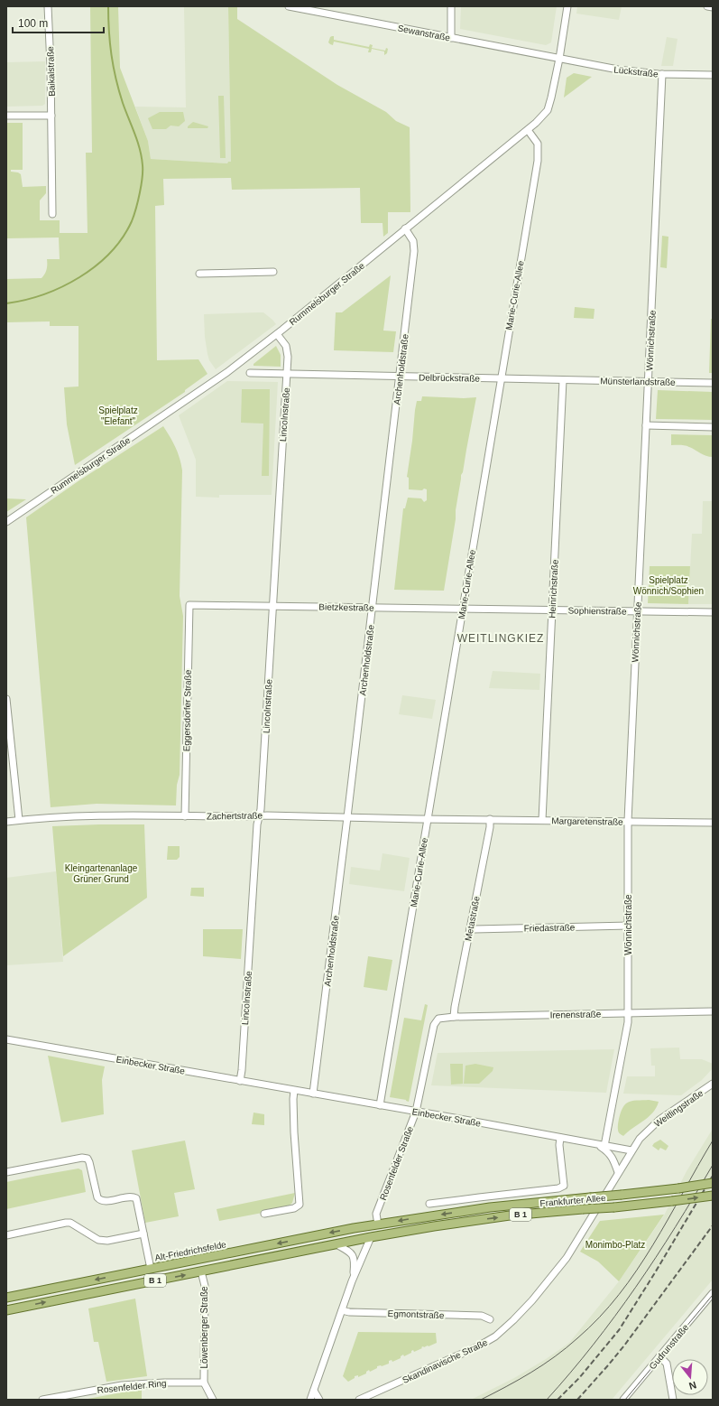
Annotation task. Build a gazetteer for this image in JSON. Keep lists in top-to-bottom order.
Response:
{
  "streets": {
    "main road": ["Frankfurter Allee", "B 1", "Alt-Friedrichsfelde"],
    "street": [
      "Sewanstraße",
      "Baikalstraße",
      "Lückstraße",
      "Rummelsburger Straße",
      "Marie-Curie-Allee",
      "Wönnichstraße",
      "Archenholdstraße",
      "Delbrückstraße",
      "Münsterlandstraße",
      "Lincolnstraße",
      "Heinrichstraße",
      "Bietzkestraße",
      "Sophienstraße",
      "Eggersdorfer Straße",
      "Zachertstraße",
      "Margaretenstraße",
      "Metastraße",
      "Friedastraße",
      "Irenenstraße",
      "Einbecker Straße",
      "Weitlingstraße",
      "Rosenfelder Straße",
      "Egmontstraße",
      "Löwenberger Straße",
      "Gudrunstraße",
      "Skandinavische Straße",
      "Rosenfelder Ring"
    ]
  },
  "crossings": [
    ["Sewanstraße", "Lückstraße"],
    ["Sewanstraße", "Rummelsburger Straße"],
    ["Lückstraße", "Rummelsburger Straße"],
    ["Lückstraße", "Wönnichstraße"],
    ["Rummelsburger Straße", "Marie-Curie-Allee"],
    ["Rummelsburger Straße", "Archenholdstraße"],
    ["Rummelsburger Straße", "Lincolnstraße"],
    ["Marie-Curie-Allee", "Delbrückstraße"],
    ["Marie-Curie-Allee", "Bietzkestraße"],
    ["Marie-Curie-Allee", "Zachertstraße"],
    ["Marie-Curie-Allee", "Einbecker Straße"],
    ["Wönnichstraße", "Münsterlandstraße"],
    ["Wönnichstraße", "Sophienstraße"],
    ["Wönnichstraße", "Margaretenstraße"],
    ["Wönnichstraße", "Friedastraße"],
    ["Wönnichstraße", "Irenenstraße"],
    ["Wönnichstraße", "Einbecker Straße"],
    ["Archenholdstraße", "Delbrückstraße"],
    ["Archenholdstraße", "Bietzkestraße"],
    ["Archenholdstraße", "Zachertstraße"],
    ["Archenholdstraße", "Einbecker Straße"],
    ["Delbrückstraße", "Münsterlandstraße"],
    ["Delbrückstraße", "Lincolnstraße"],
    ["Delbrückstraße", "Heinrichstraße"],
    ["Münsterlandstraße", "Heinrichstraße"],
    ["Lincolnstraße", "Bietzkestraße"],
    ["Lincolnstraße", "Zachertstraße"],
    ["Lincolnstraße", "Einbecker Straße"],
    ["Heinrichstraße", "Sophienstraße"],
    ["Heinrichstraße", "Margaretenstraße"],
    ["Bietzkestraße", "Sophienstraße"],
    ["Bietzkestraße", "Eggersdorfer Straße"],
    ["Eggersdorfer Straße", "Zachertstraße"],
    ["Zachertstraße", "Margaretenstraße"],
    ["Margaretenstraße", "Metastraße"],
    ["Metastraße", "Friedastraße"],
    ["Metastraße", "Irenenstraße"],
    ["Irenenstraße", "Rosenfelder Straße"],
    ["Einbecker Straße", "Weitlingstraße"],
    ["Einbecker Straße", "Rosenfelder Straße"],
    ["Einbecker Straße", "Frankfurter Allee"],
    ["Einbecker Straße", "Skandinavische Straße"],
    ["Weitlingstraße", "Skandinavische Straße"],
    ["Rosenfelder Straße", "Frankfurter Allee"],
    ["Rosenfelder Straße", "Alt-Friedrichsfelde"],
    ["Frankfurter Allee", "B 1"],
    ["Frankfurter Allee", "Alt-Friedrichsfelde"],
    ["B 1", "Löwenberger Straße"],
    ["Löwenberger Straße", "Rosenfelder Ring"]
  ],
  "districts": ["WEITLINGKIEZ"],
  "parks": [
    "Spielplatz \"Elefant\"",
    "Spielplatz Wönnich/Sophien",
    "Kleingartenanlage Grüner Grund",
    "Monimbo-Platz"
  ],
  "scale_bar": "100 m",
  "north": "bottom"
}
